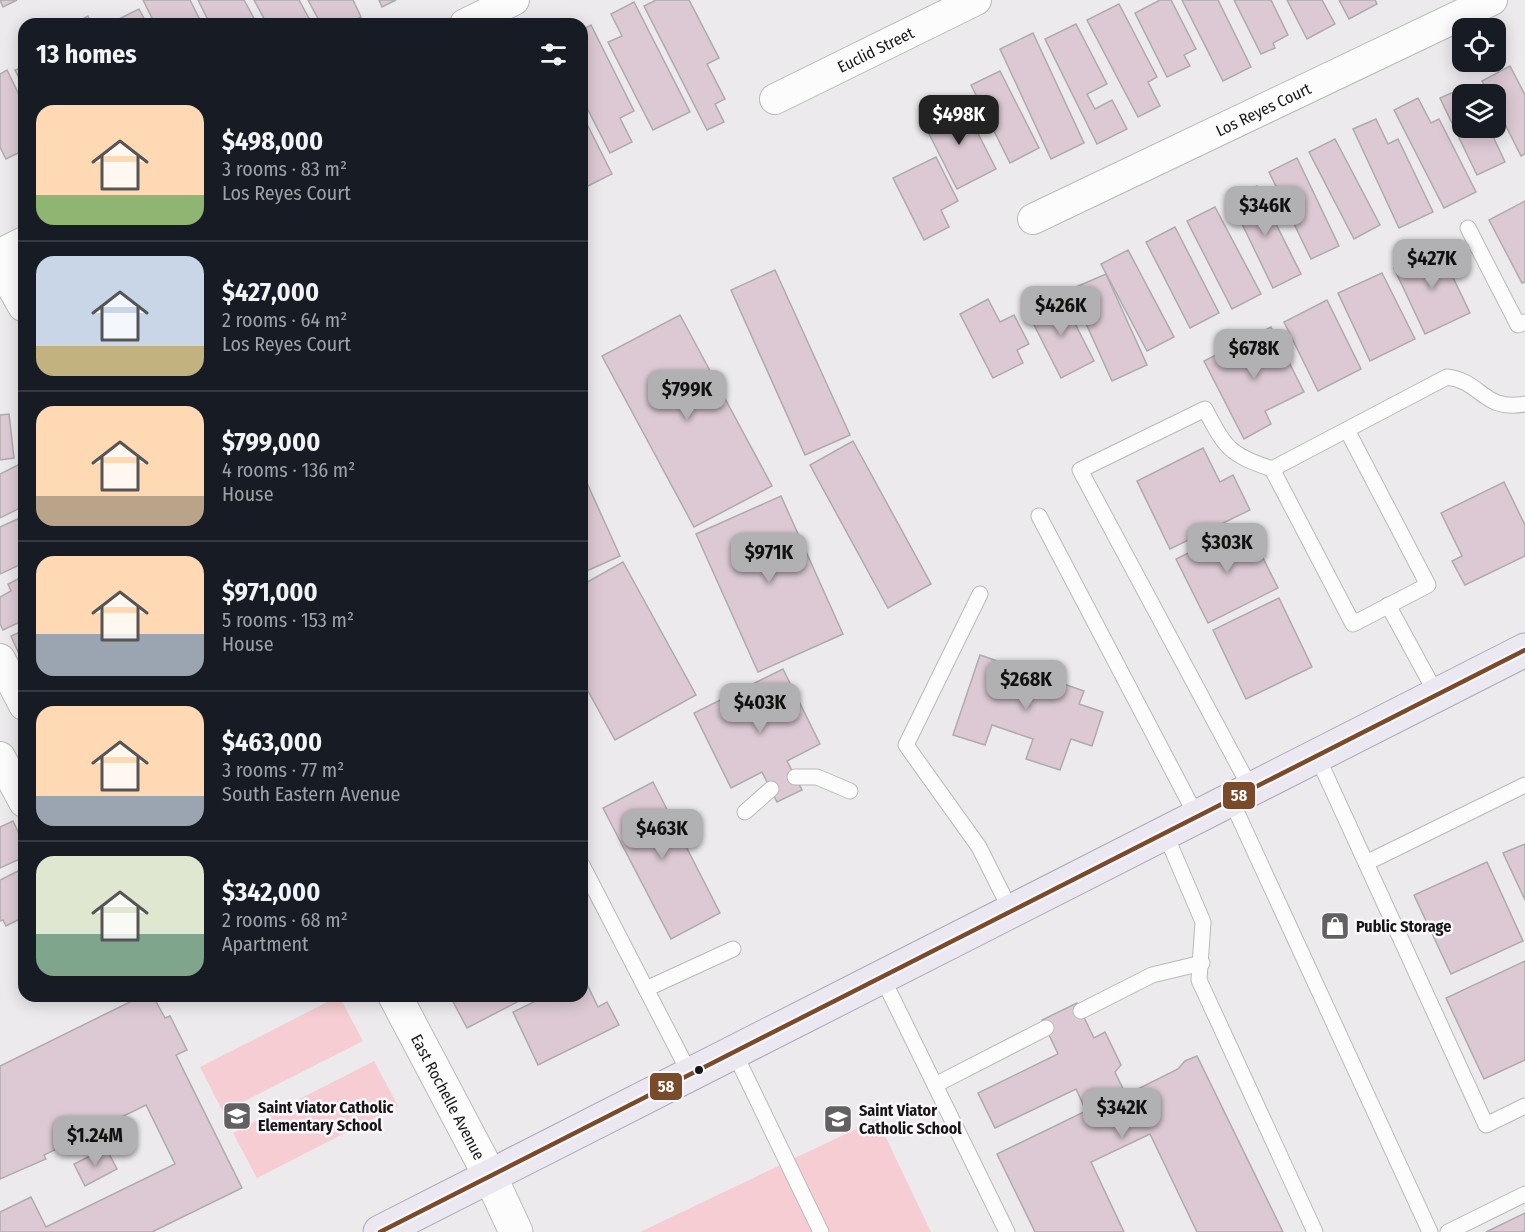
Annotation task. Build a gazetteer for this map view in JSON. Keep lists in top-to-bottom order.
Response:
{
  "streets": {
    "street": ["Euclid Street", "Los Reyes Court", "East Rochelle Avenue"]
  },
  "places": {
    "shop": ["Public Storage"],
    "school or university": ["Saint Viator Catholic Elementary School", "Saint Viator Catholic School"]
  },
  "lines": ["transit line 58"],
  "page": {
    "heading": "13 homes",
    "list": [
      {
        "name": "$498,000",
        "note": "3 rooms · 83 m² · Los Reyes Court"
      },
      {
        "name": "$427,000",
        "note": "2 rooms · 64 m² · Los Reyes Court"
      },
      {
        "name": "$799,000",
        "note": "4 rooms · 136 m² · House"
      },
      {
        "name": "$971,000",
        "note": "5 rooms · 153 m² · House"
      },
      {
        "name": "$463,000",
        "note": "3 rooms · 77 m² · South Eastern Avenue"
      },
      {
        "name": "$342,000",
        "note": "2 rooms · 68 m² · Apartment"
      }
    ],
    "price": [
      "$498K",
      "$346K",
      "$427K",
      "$426K",
      "$678K",
      "$799K",
      "$303K",
      "$971K",
      "$268K",
      "$403K",
      "$463K",
      "$342K",
      "$1.24M"
    ]
  }
}
